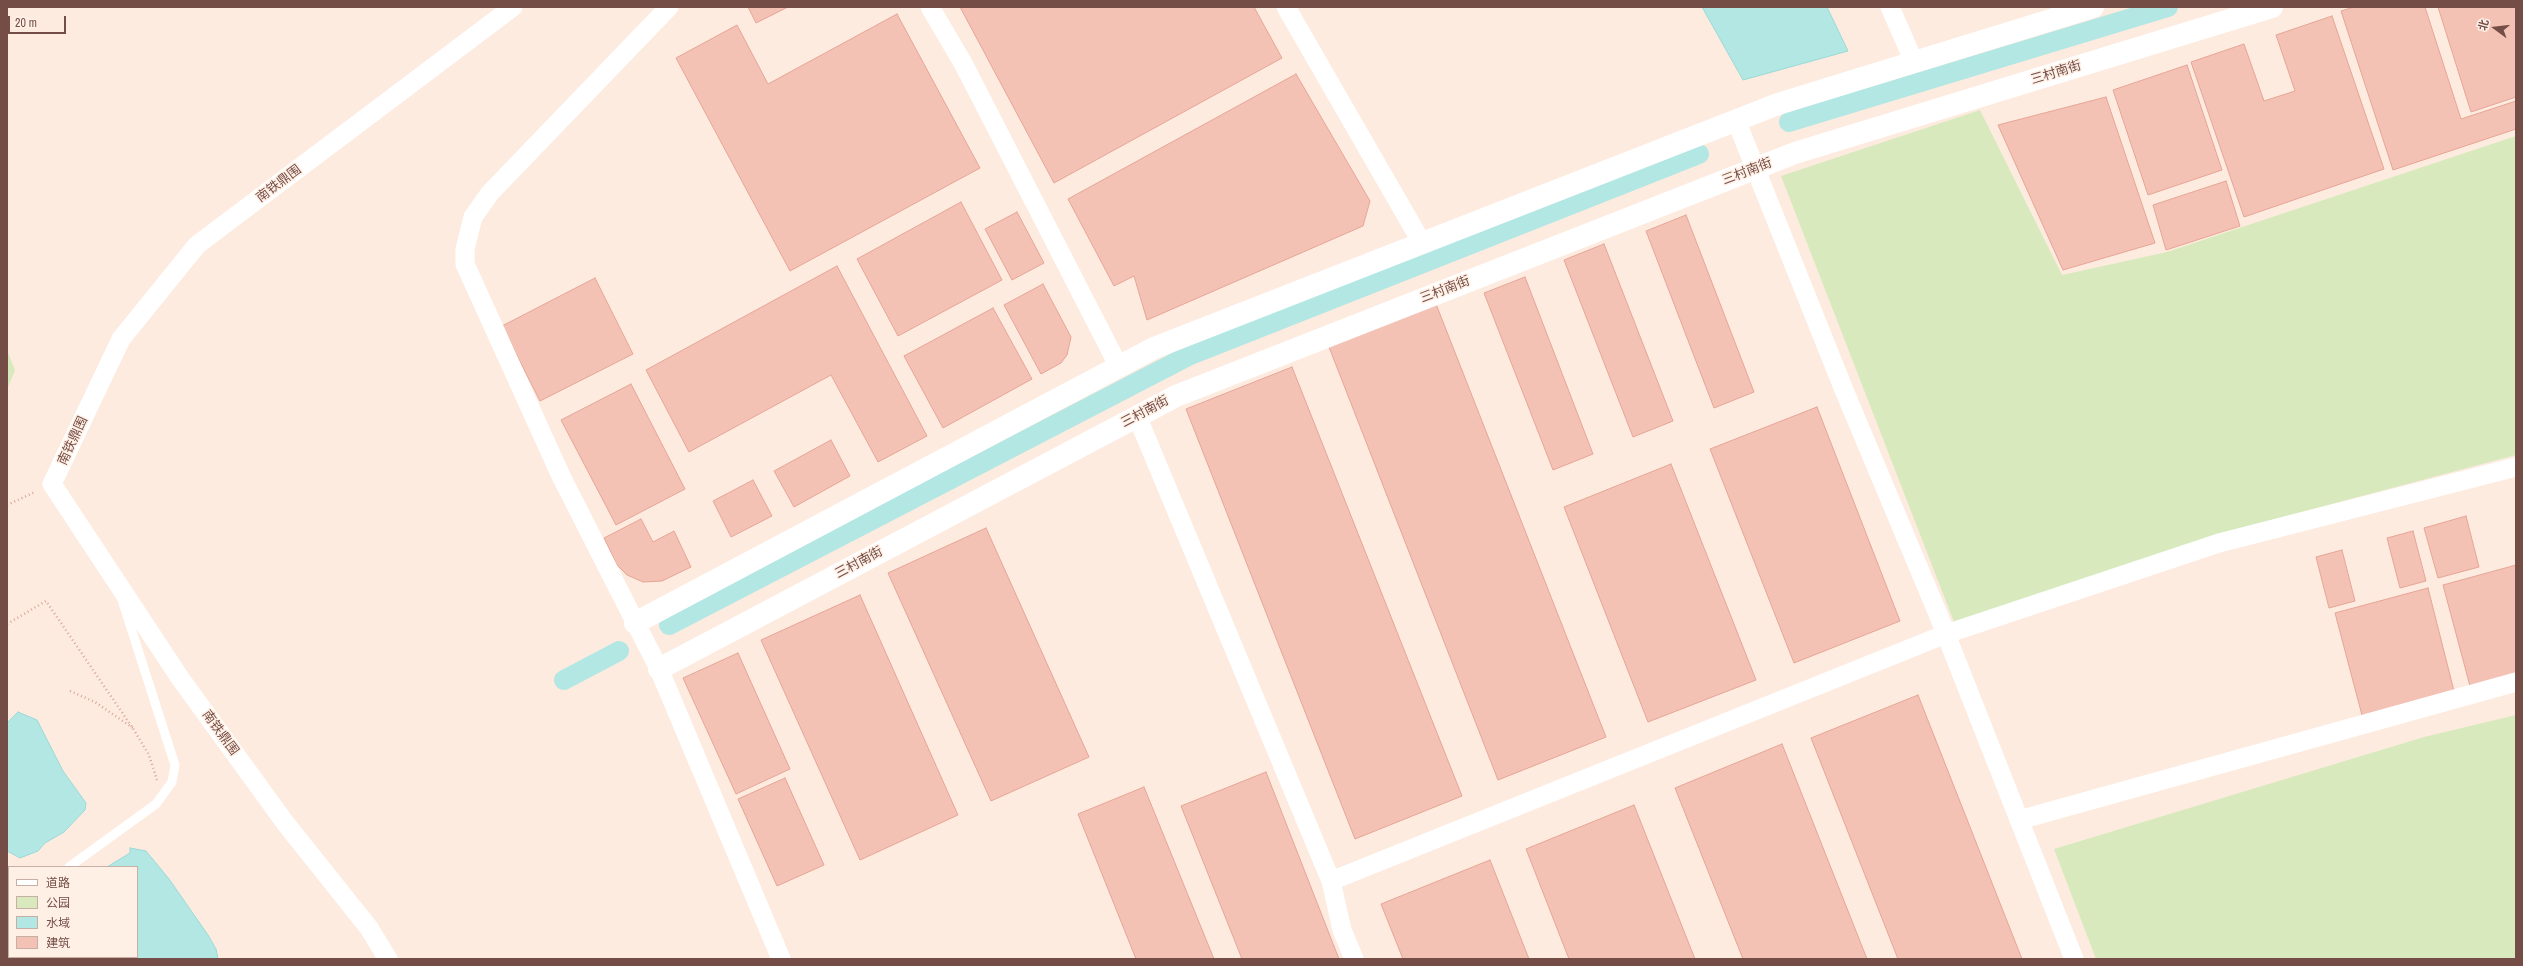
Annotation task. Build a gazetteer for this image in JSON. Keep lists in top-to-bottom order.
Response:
{
  "streets": {
    "street": ["三村南街", "南铁鼎围"]
  },
  "legend": [
    "道路",
    "公园",
    "水域",
    "建筑"
  ],
  "scale_bar": "20 m",
  "north": "left"
}
